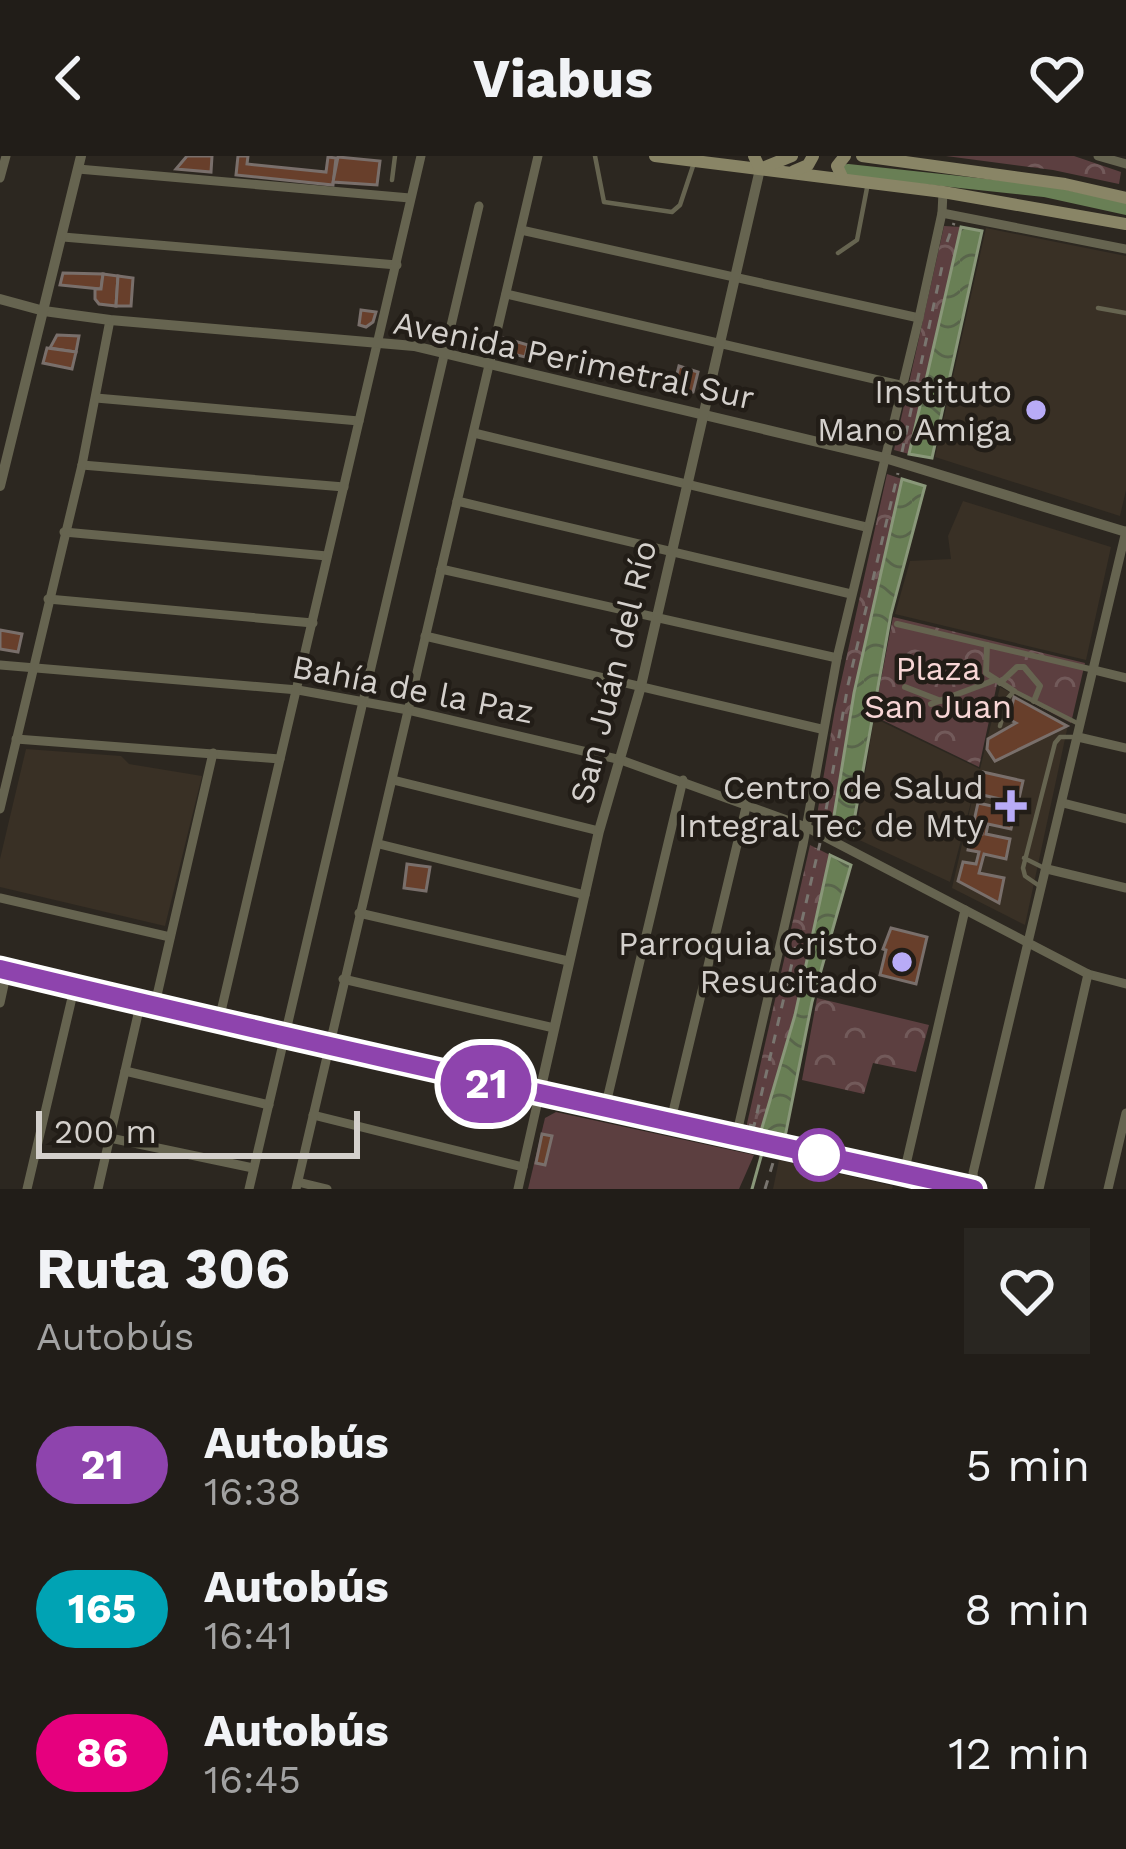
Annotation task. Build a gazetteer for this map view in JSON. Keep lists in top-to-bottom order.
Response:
{
  "streets": {
    "street": ["Avenida Perimetral Sur", "San Juán del Río", "Bahía de la Paz"]
  },
  "crossings": [
    ["Avenida Perimetral Sur", "San Juán del Río"],
    ["San Juán del Río", "Bahía de la Paz"]
  ],
  "parks": ["Plaza San Juan"],
  "places": {
    "other": ["Instituto Mano Amiga", "Parroquia Cristo Resucitado"],
    "health": ["Centro de Salud Integral Tec de Mty"]
  },
  "lines": ["bus line 21"],
  "scale_bar": "200 m",
  "page": {
    "header": "Viabus",
    "on_map": "21",
    "scale": "200 m",
    "heading": ["Ruta 306", "Autobús"],
    "list": [
      {
        "mark": "21",
        "name": "Autobús",
        "note": "16:38",
        "value": "5 min"
      },
      {
        "mark": "165",
        "name": "Autobús",
        "note": "16:41",
        "value": "8 min"
      },
      {
        "mark": "86",
        "name": "Autobús",
        "note": "16:45",
        "value": "12 min"
      }
    ]
  }
}
